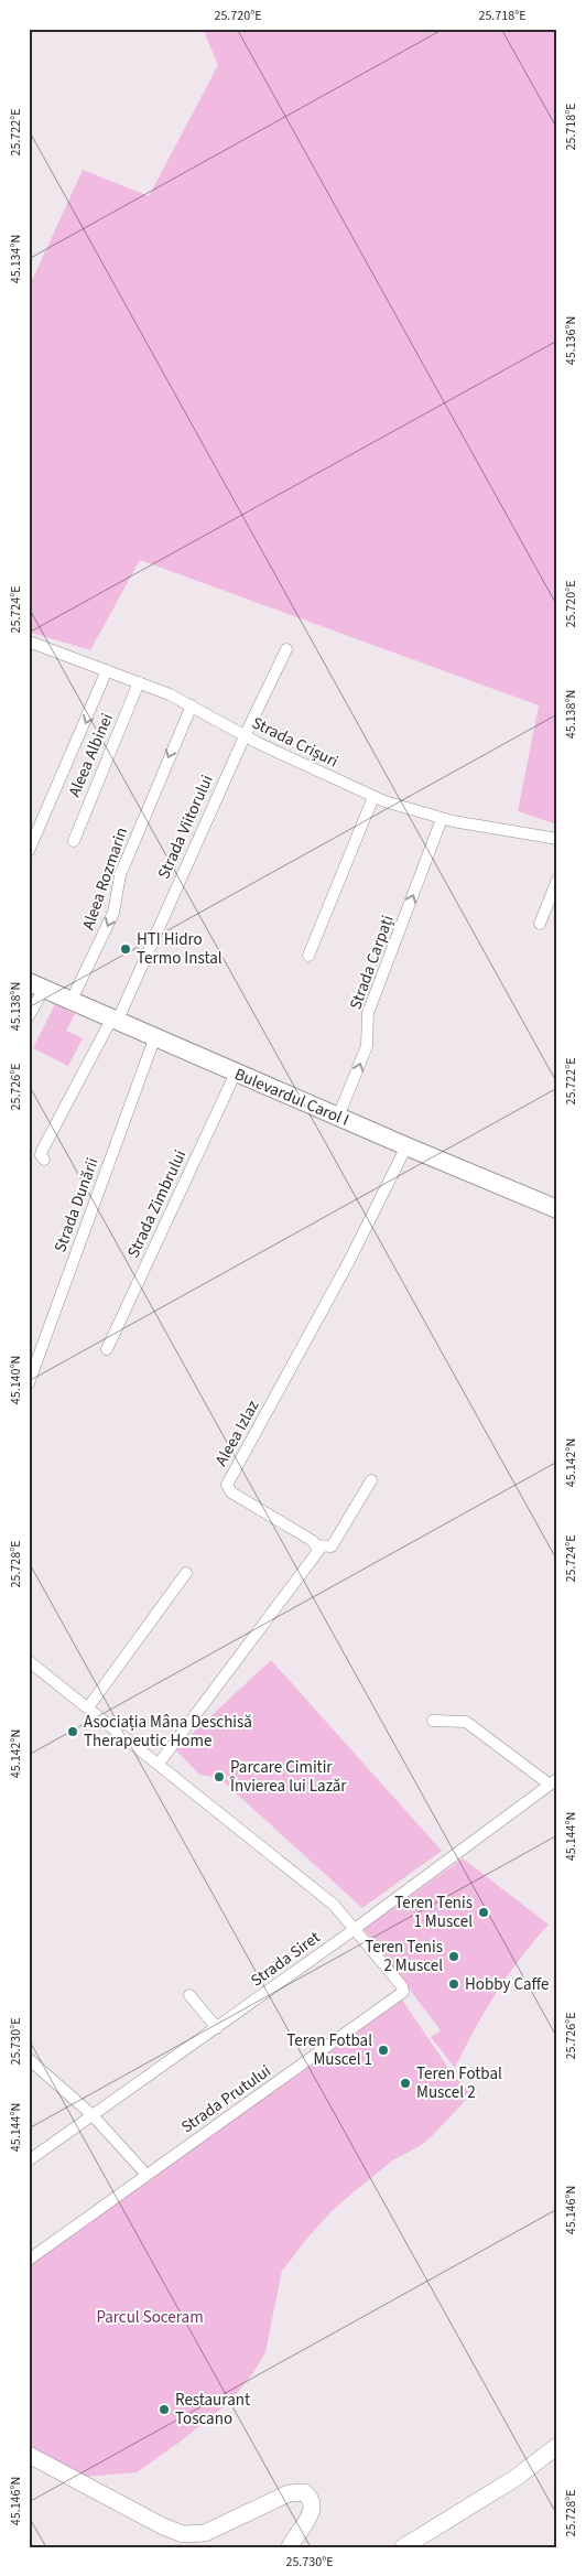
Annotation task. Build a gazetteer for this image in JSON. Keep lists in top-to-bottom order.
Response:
{
  "streets": {
    "main road": ["Bulevardul Carol I"],
    "street": [
      "Strada Crișuri",
      "Aleea Albinei",
      "Strada Viitorului",
      "Aleea Rozmarin",
      "Strada Carpați",
      "Strada Zimbrului",
      "Strada Dunării",
      "Aleea Izlaz",
      "Strada Siret",
      "Strada Prutului"
    ]
  },
  "crossings": [
    ["Strada Crișuri", "Aleea Albinei"],
    ["Strada Crișuri", "Strada Viitorului"],
    ["Strada Crișuri", "Aleea Rozmarin"],
    ["Strada Crișuri", "Strada Carpați"],
    ["Strada Viitorului", "Bulevardul Carol I"],
    ["Aleea Rozmarin", "Bulevardul Carol I"],
    ["Strada Carpați", "Bulevardul Carol I"],
    ["Bulevardul Carol I", "Strada Zimbrului"],
    ["Bulevardul Carol I", "Strada Dunării"],
    ["Bulevardul Carol I", "Aleea Izlaz"],
    ["Strada Siret", "Strada Prutului"]
  ],
  "parks": ["Parcul Soceram"],
  "places": [
    "HTI Hidro Termo Instal",
    "Asociația Mâna Deschisă Therapeutic Home",
    "Parcare Cimitir Învierea lui Lazăr",
    "Teren Tenis 1 Muscel",
    "Teren Tenis 2 Muscel",
    "Hobby Caffe",
    "Teren Fotbal Muscel 1",
    "Teren Fotbal Muscel 2",
    "Restaurant Toscano"
  ],
  "coordinates": [
    "25.720°E",
    "25.718°E",
    "25.722°E",
    "45.134°N",
    "45.136°N",
    "25.724°E",
    "45.138°N",
    "25.726°E",
    "45.140°N",
    "45.142°N",
    "25.728°E",
    "45.144°N",
    "25.730°E",
    "45.146°N"
  ]
}
